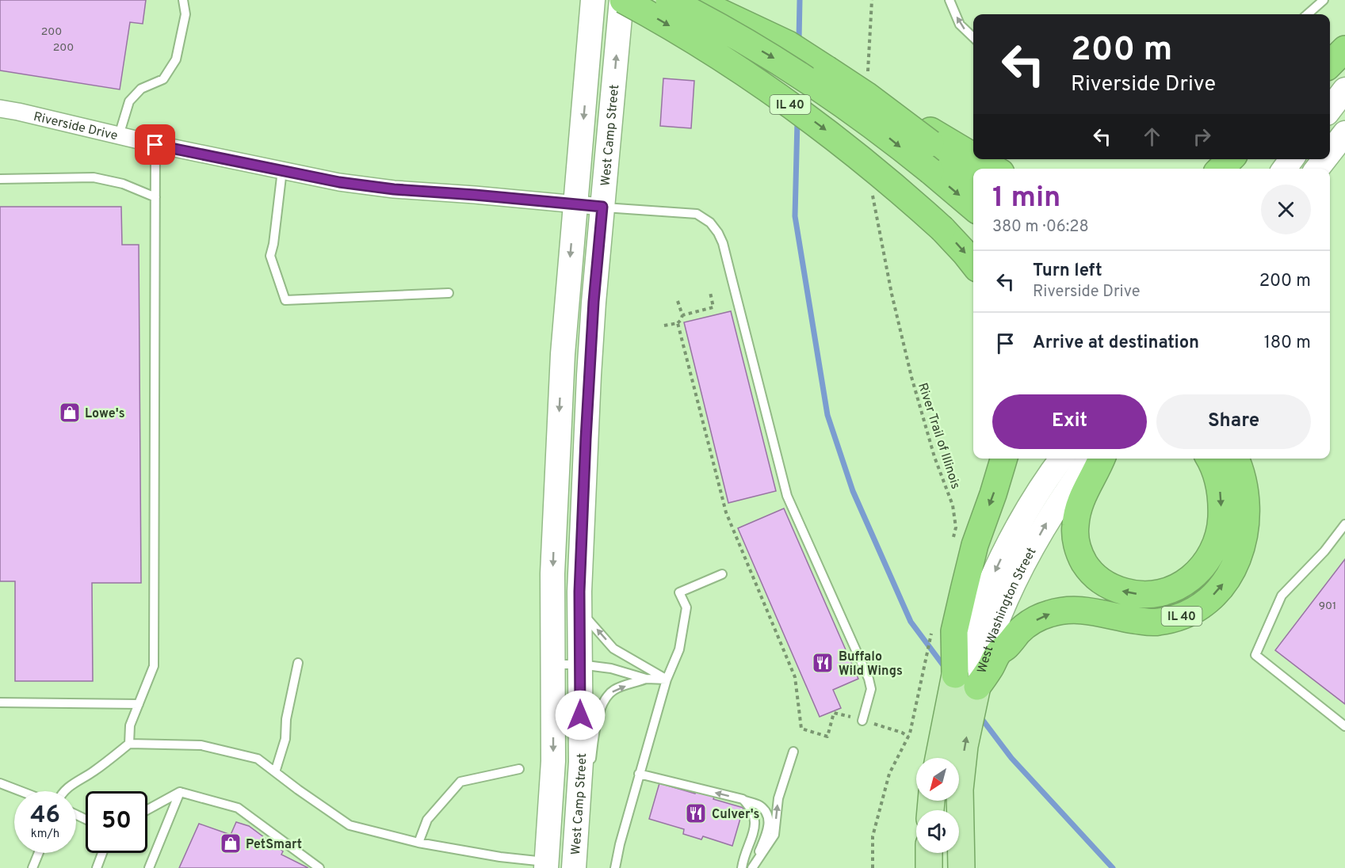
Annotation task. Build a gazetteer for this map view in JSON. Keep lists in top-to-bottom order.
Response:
{
  "streets": {
    "highway": ["IL 40"],
    "main road": ["West Camp Street", "West Washington Street"],
    "street": ["Riverside Drive"],
    "path": ["River Trail of Illinois"]
  },
  "crossings": [
    ["IL 40", "West Camp Street"],
    ["IL 40", "West Washington Street"],
    ["Riverside Drive", "West Camp Street"]
  ],
  "places": {
    "shop": ["Lowe's", "PetSmart"],
    "restaurant": ["Buffalo Wild Wings", "Culver's"]
  },
  "house_numbers": ["200", "200", "901"],
  "north": "bottom left",
  "page": {
    "turn": ["200 m", "Riverside Drive"],
    "heading": ["1 min", "380 m · 06:28"],
    "list": [
      {
        "name": "Turn left",
        "note": "Riverside Drive",
        "value": "200 m"
      },
      {
        "name": "Arrive at destination",
        "value": "180 m"
      }
    ],
    "buttons": ["Exit", "Share"],
    "speed": "46 km/h",
    "limit": "50"
  }
}
